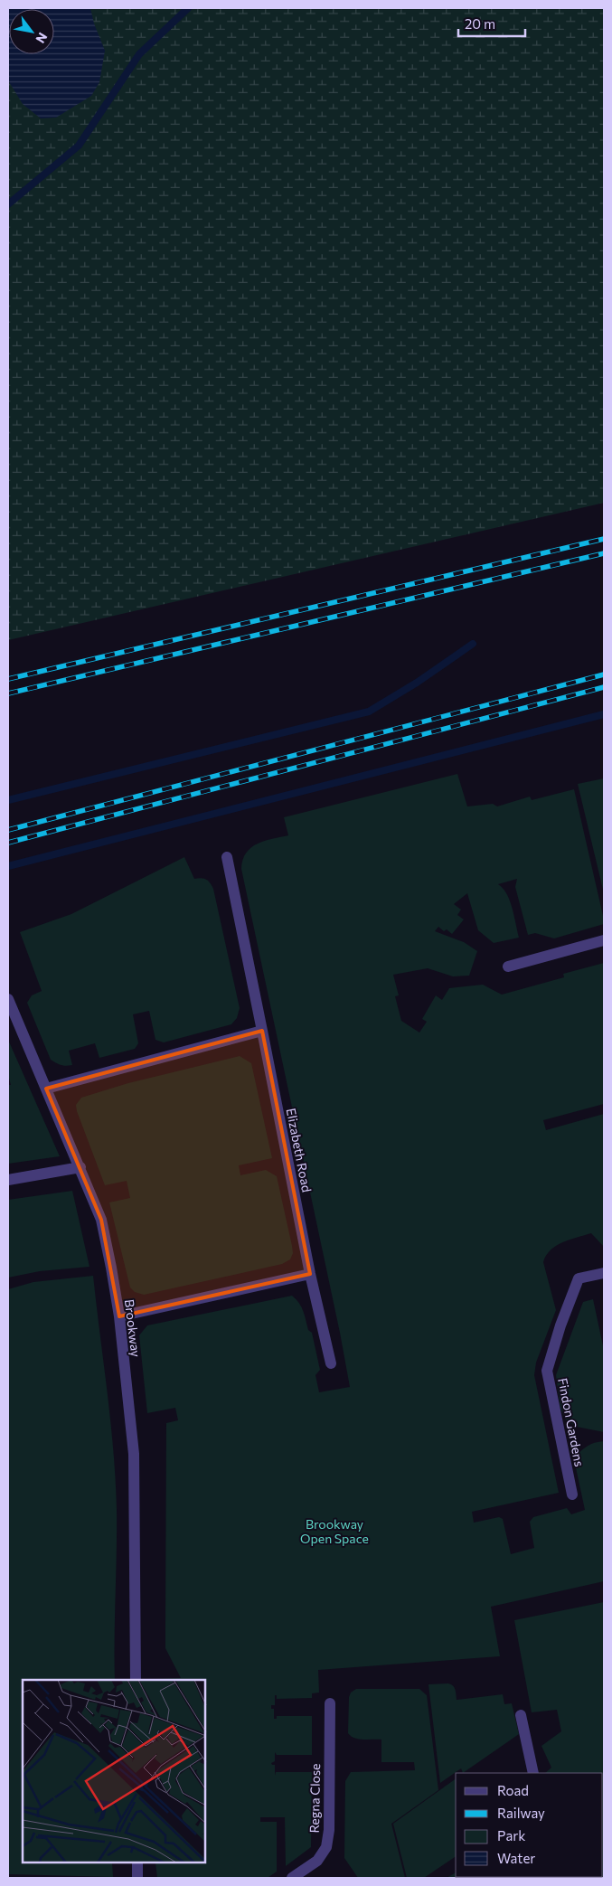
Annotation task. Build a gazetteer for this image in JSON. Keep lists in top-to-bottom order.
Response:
{
  "streets": {
    "street": [
      "Elizabeth Road",
      "Brookway",
      "Findon Gardens",
      "Regna Close"
    ]
  },
  "parks": ["Brookway Open Space"],
  "legend": [
    "Road",
    "Railway",
    "Park",
    "Water"
  ],
  "scale_bar": "20 m",
  "north": "bottom right"
}
